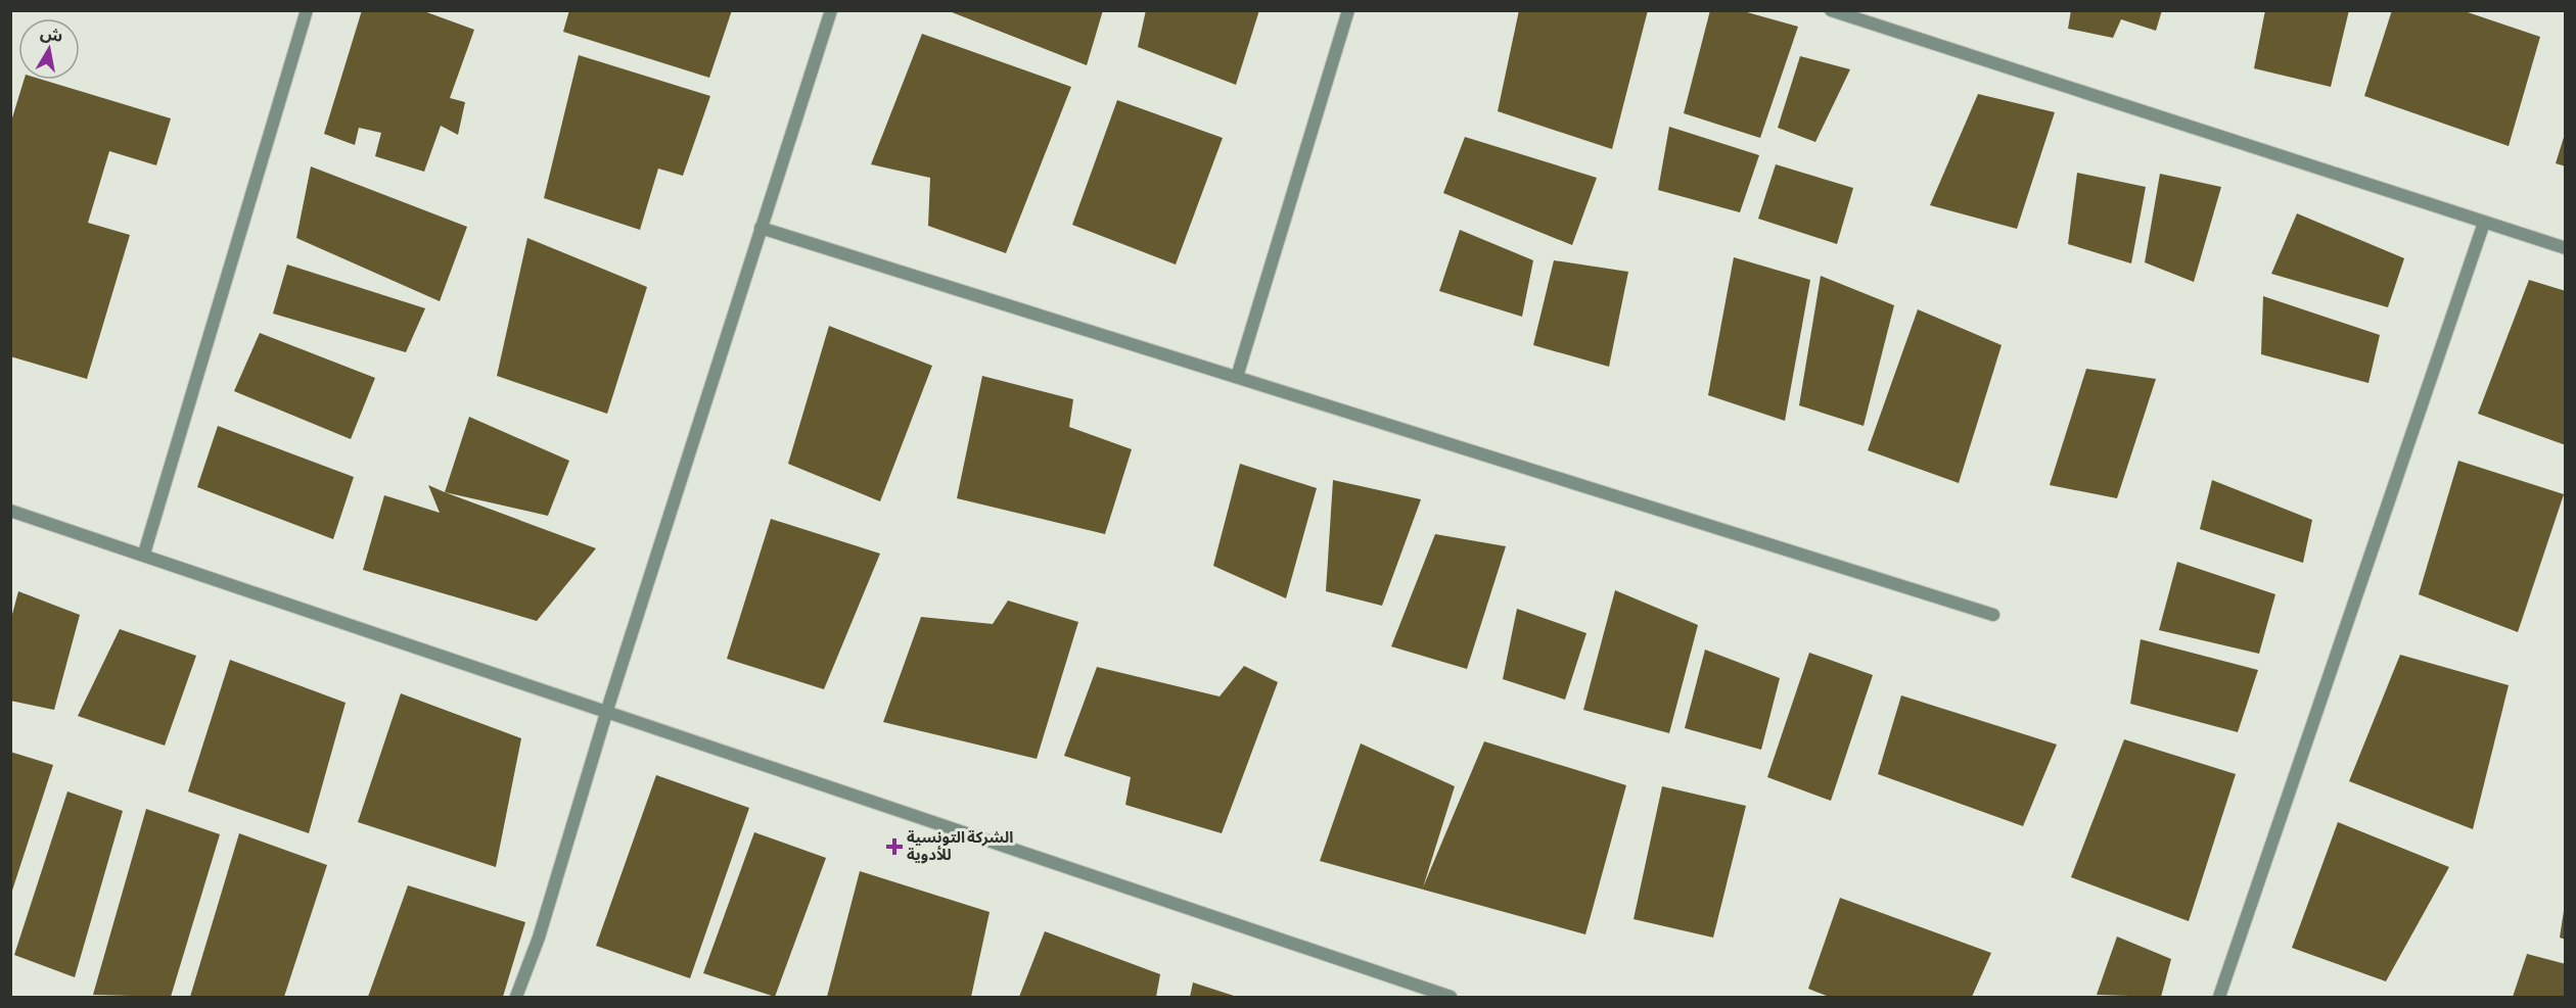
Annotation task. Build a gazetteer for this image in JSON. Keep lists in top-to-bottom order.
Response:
{
  "places": {
    "health": ["الشركة التونسية للأدوية"]
  },
  "north": "top"
}
